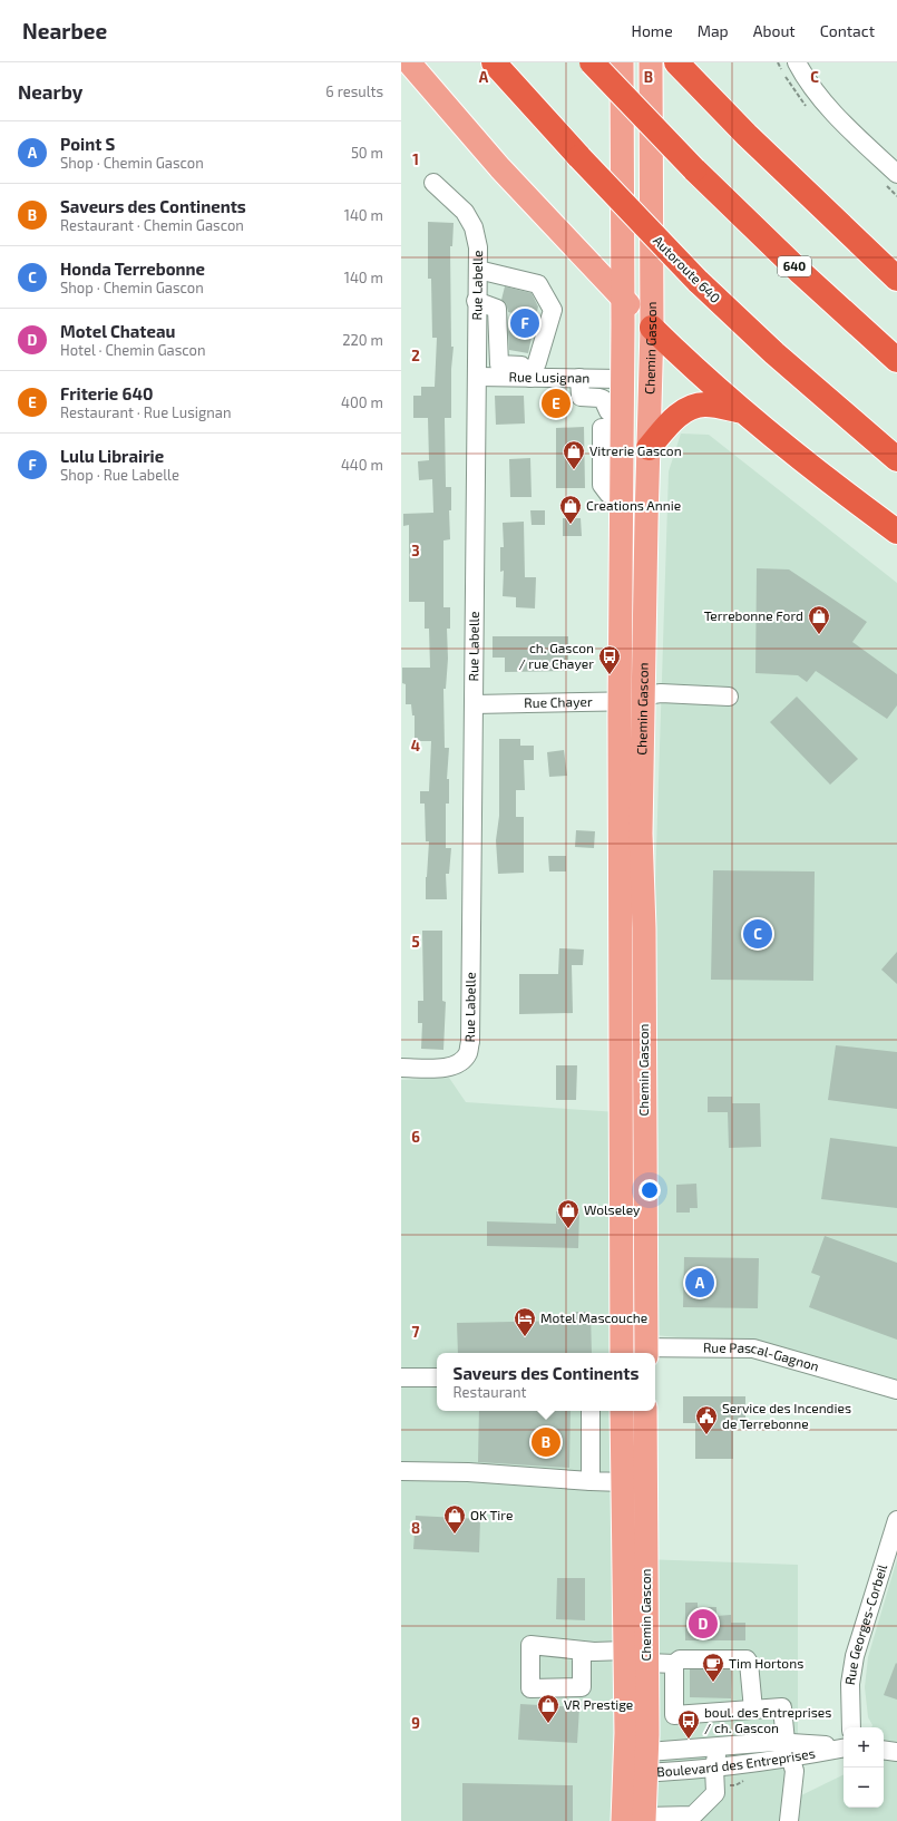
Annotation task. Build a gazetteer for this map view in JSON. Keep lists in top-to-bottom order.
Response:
{
  "streets": {
    "highway": ["640", "Autoroute 640"],
    "main road": ["Chemin Gascon"],
    "street": [
      "Rue Labelle",
      "Rue Lusignan",
      "Rue Chayer",
      "Rue Pascal-Gagnon",
      "Rue Georges-Corbeil",
      "Boulevard des Entreprises"
    ]
  },
  "crossings": [
    ["Rue Labelle", "Rue Lusignan"],
    ["Rue Labelle", "Rue Chayer"],
    ["Chemin Gascon", "Rue Lusignan"],
    ["Chemin Gascon", "Rue Chayer"],
    ["Chemin Gascon", "Rue Pascal-Gagnon"],
    ["Chemin Gascon", "Boulevard des Entreprises"]
  ],
  "places": {
    "shop": [
      "Vitrerie Gascon",
      "Creations Annie",
      "Terrebonne Ford",
      "Wolseley",
      "OK Tire",
      "VR Prestige"
    ],
    "bus stop": ["ch. Gascon / rue Chayer", "boul. des Entreprises / ch. Gascon"],
    "hotel": ["Motel Mascouche"],
    "public building": ["Service des Incendies de Terrebonne"],
    "cafe": ["Tim Hortons"]
  },
  "page": {
    "header": "Nearbee",
    "nav": [
      "Home",
      "Map",
      "About",
      "Contact"
    ],
    "heading": ["Nearby", "6 results"],
    "list": [
      {
        "mark": "A",
        "name": "Point S",
        "note": "Shop · Chemin Gascon",
        "value": "50 m"
      },
      {
        "mark": "B",
        "name": "Saveurs des Continents",
        "note": "Restaurant · Chemin Gascon",
        "value": "140 m"
      },
      {
        "mark": "C",
        "name": "Honda Terrebonne",
        "note": "Shop · Chemin Gascon",
        "value": "140 m"
      },
      {
        "mark": "D",
        "name": "Motel Chateau",
        "note": "Hotel · Chemin Gascon",
        "value": "220 m"
      },
      {
        "mark": "E",
        "name": "Friterie 640",
        "note": "Restaurant · Rue Lusignan",
        "value": "400 m"
      },
      {
        "mark": "F",
        "name": "Lulu Librairie",
        "note": "Shop · Rue Labelle",
        "value": "440 m"
      }
    ],
    "pins": [
      "F",
      "E",
      "C",
      "A",
      "B",
      "D"
    ],
    "popup": ["Saveurs des Continents", "Restaurant"],
    "map_buttons": ["+", "−"]
  },
  "grid": {
    "columns": ["A", "B", "C"],
    "rows": [
      "1",
      "2",
      "3",
      "4",
      "5",
      "6",
      "7",
      "8",
      "9"
    ]
  }
}
